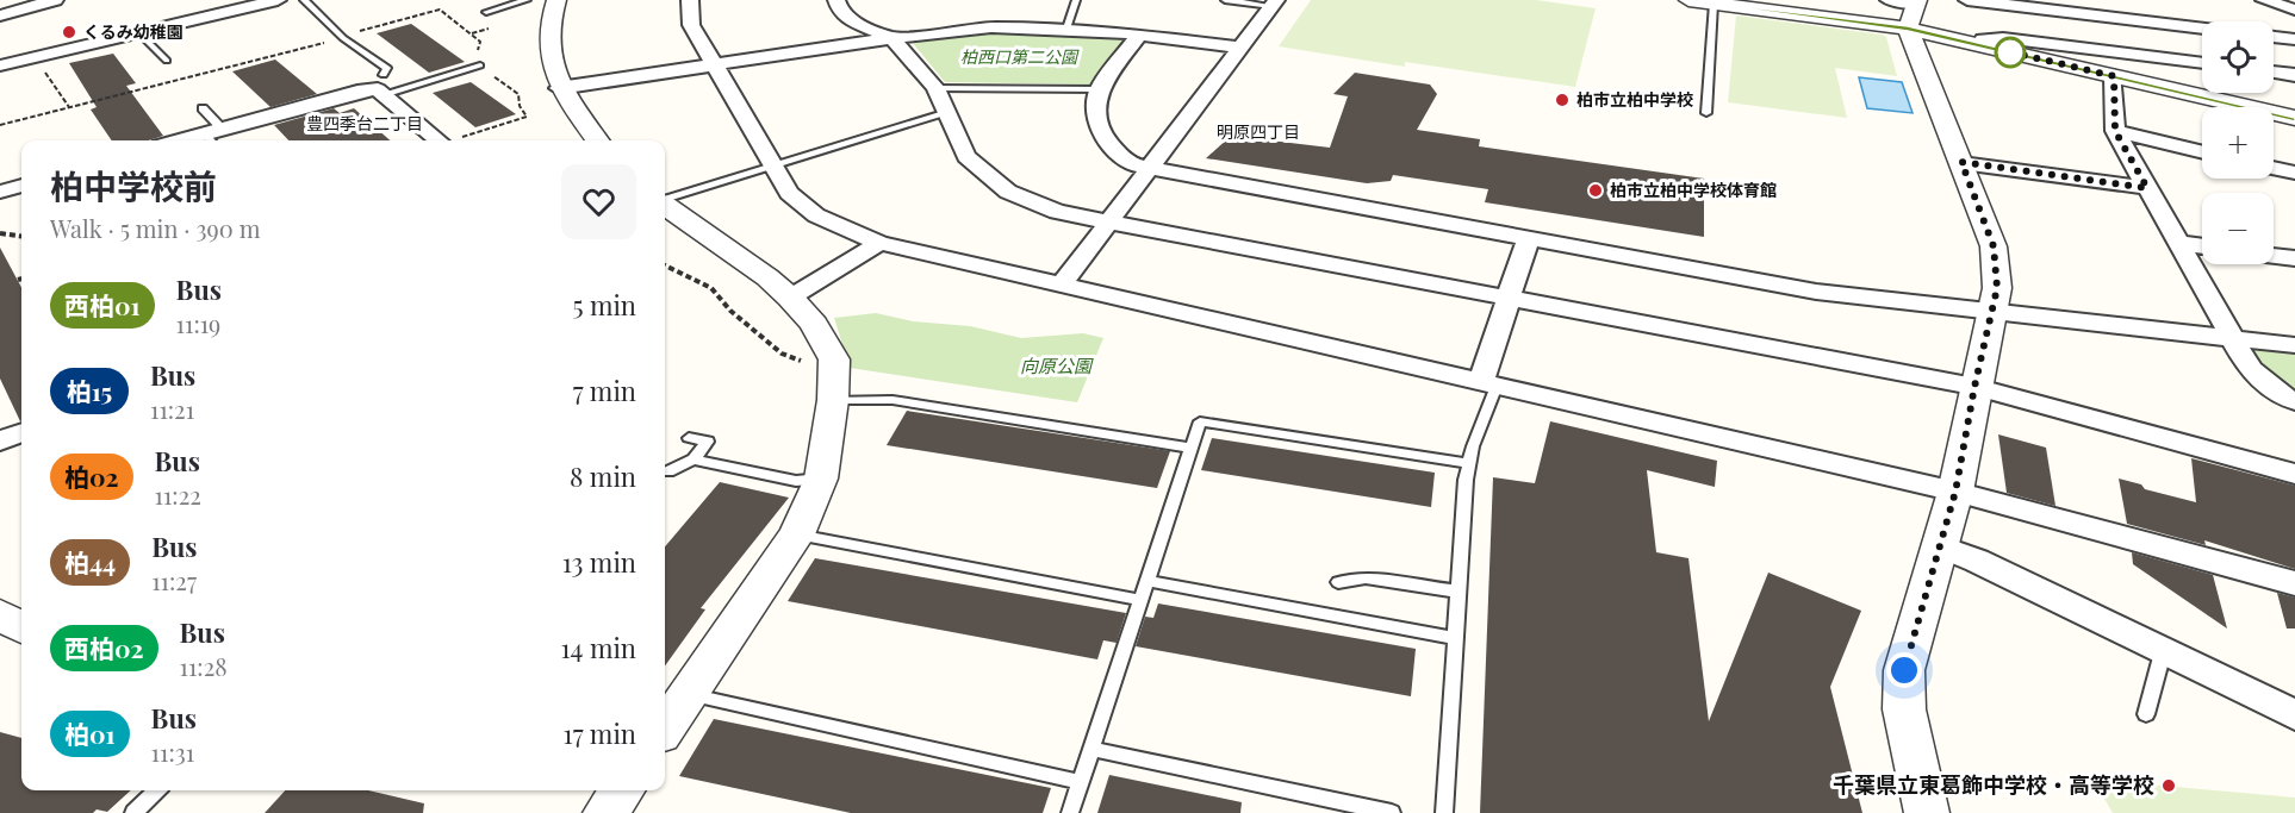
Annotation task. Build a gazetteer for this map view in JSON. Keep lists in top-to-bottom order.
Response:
{
  "districts": ["豊四季台二丁目", "明原四丁目"],
  "parks": ["柏西口第二公園", "向原公園"],
  "places": [
    "くるみ幼稚園",
    "柏市立柏中学校",
    "柏市立柏中学校体育館",
    "千葉県立東葛飾中学校・高等学校"
  ],
  "lines": ["bus line 西柏01"],
  "page": {
    "map_buttons": ["+", "−"],
    "heading": ["柏中学校前", "Walk · 5 min · 390 m"],
    "list": [
      {
        "mark": "西柏01",
        "name": "Bus",
        "note": "11:19",
        "value": "5 min"
      },
      {
        "mark": "柏15",
        "name": "Bus",
        "note": "11:21",
        "value": "7 min"
      },
      {
        "mark": "柏02",
        "name": "Bus",
        "note": "11:22",
        "value": "8 min"
      },
      {
        "mark": "柏44",
        "name": "Bus",
        "note": "11:27",
        "value": "13 min"
      },
      {
        "mark": "西柏02",
        "name": "Bus",
        "note": "11:28",
        "value": "14 min"
      },
      {
        "mark": "柏01",
        "name": "Bus",
        "note": "11:31",
        "value": "17 min"
      }
    ]
  }
}
